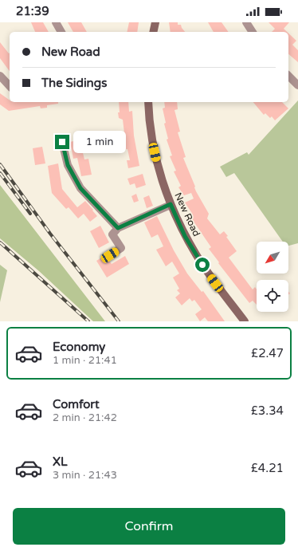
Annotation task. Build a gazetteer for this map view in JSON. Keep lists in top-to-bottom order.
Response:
{
  "streets": {
    "main road": ["New Road"]
  },
  "north": "bottom left",
  "page": {
    "status": "21:39",
    "banner": ["New Road", "The Sidings"],
    "bubble": "1 min",
    "list": [
      {
        "name": "Economy",
        "note": "1 min · 21:41",
        "value": "£2.47"
      },
      {
        "name": "Comfort",
        "note": "2 min · 21:42",
        "value": "£3.34"
      },
      {
        "name": "XL",
        "note": "3 min · 21:43",
        "value": "£4.21"
      }
    ],
    "buttons": "Confirm"
  }
}
